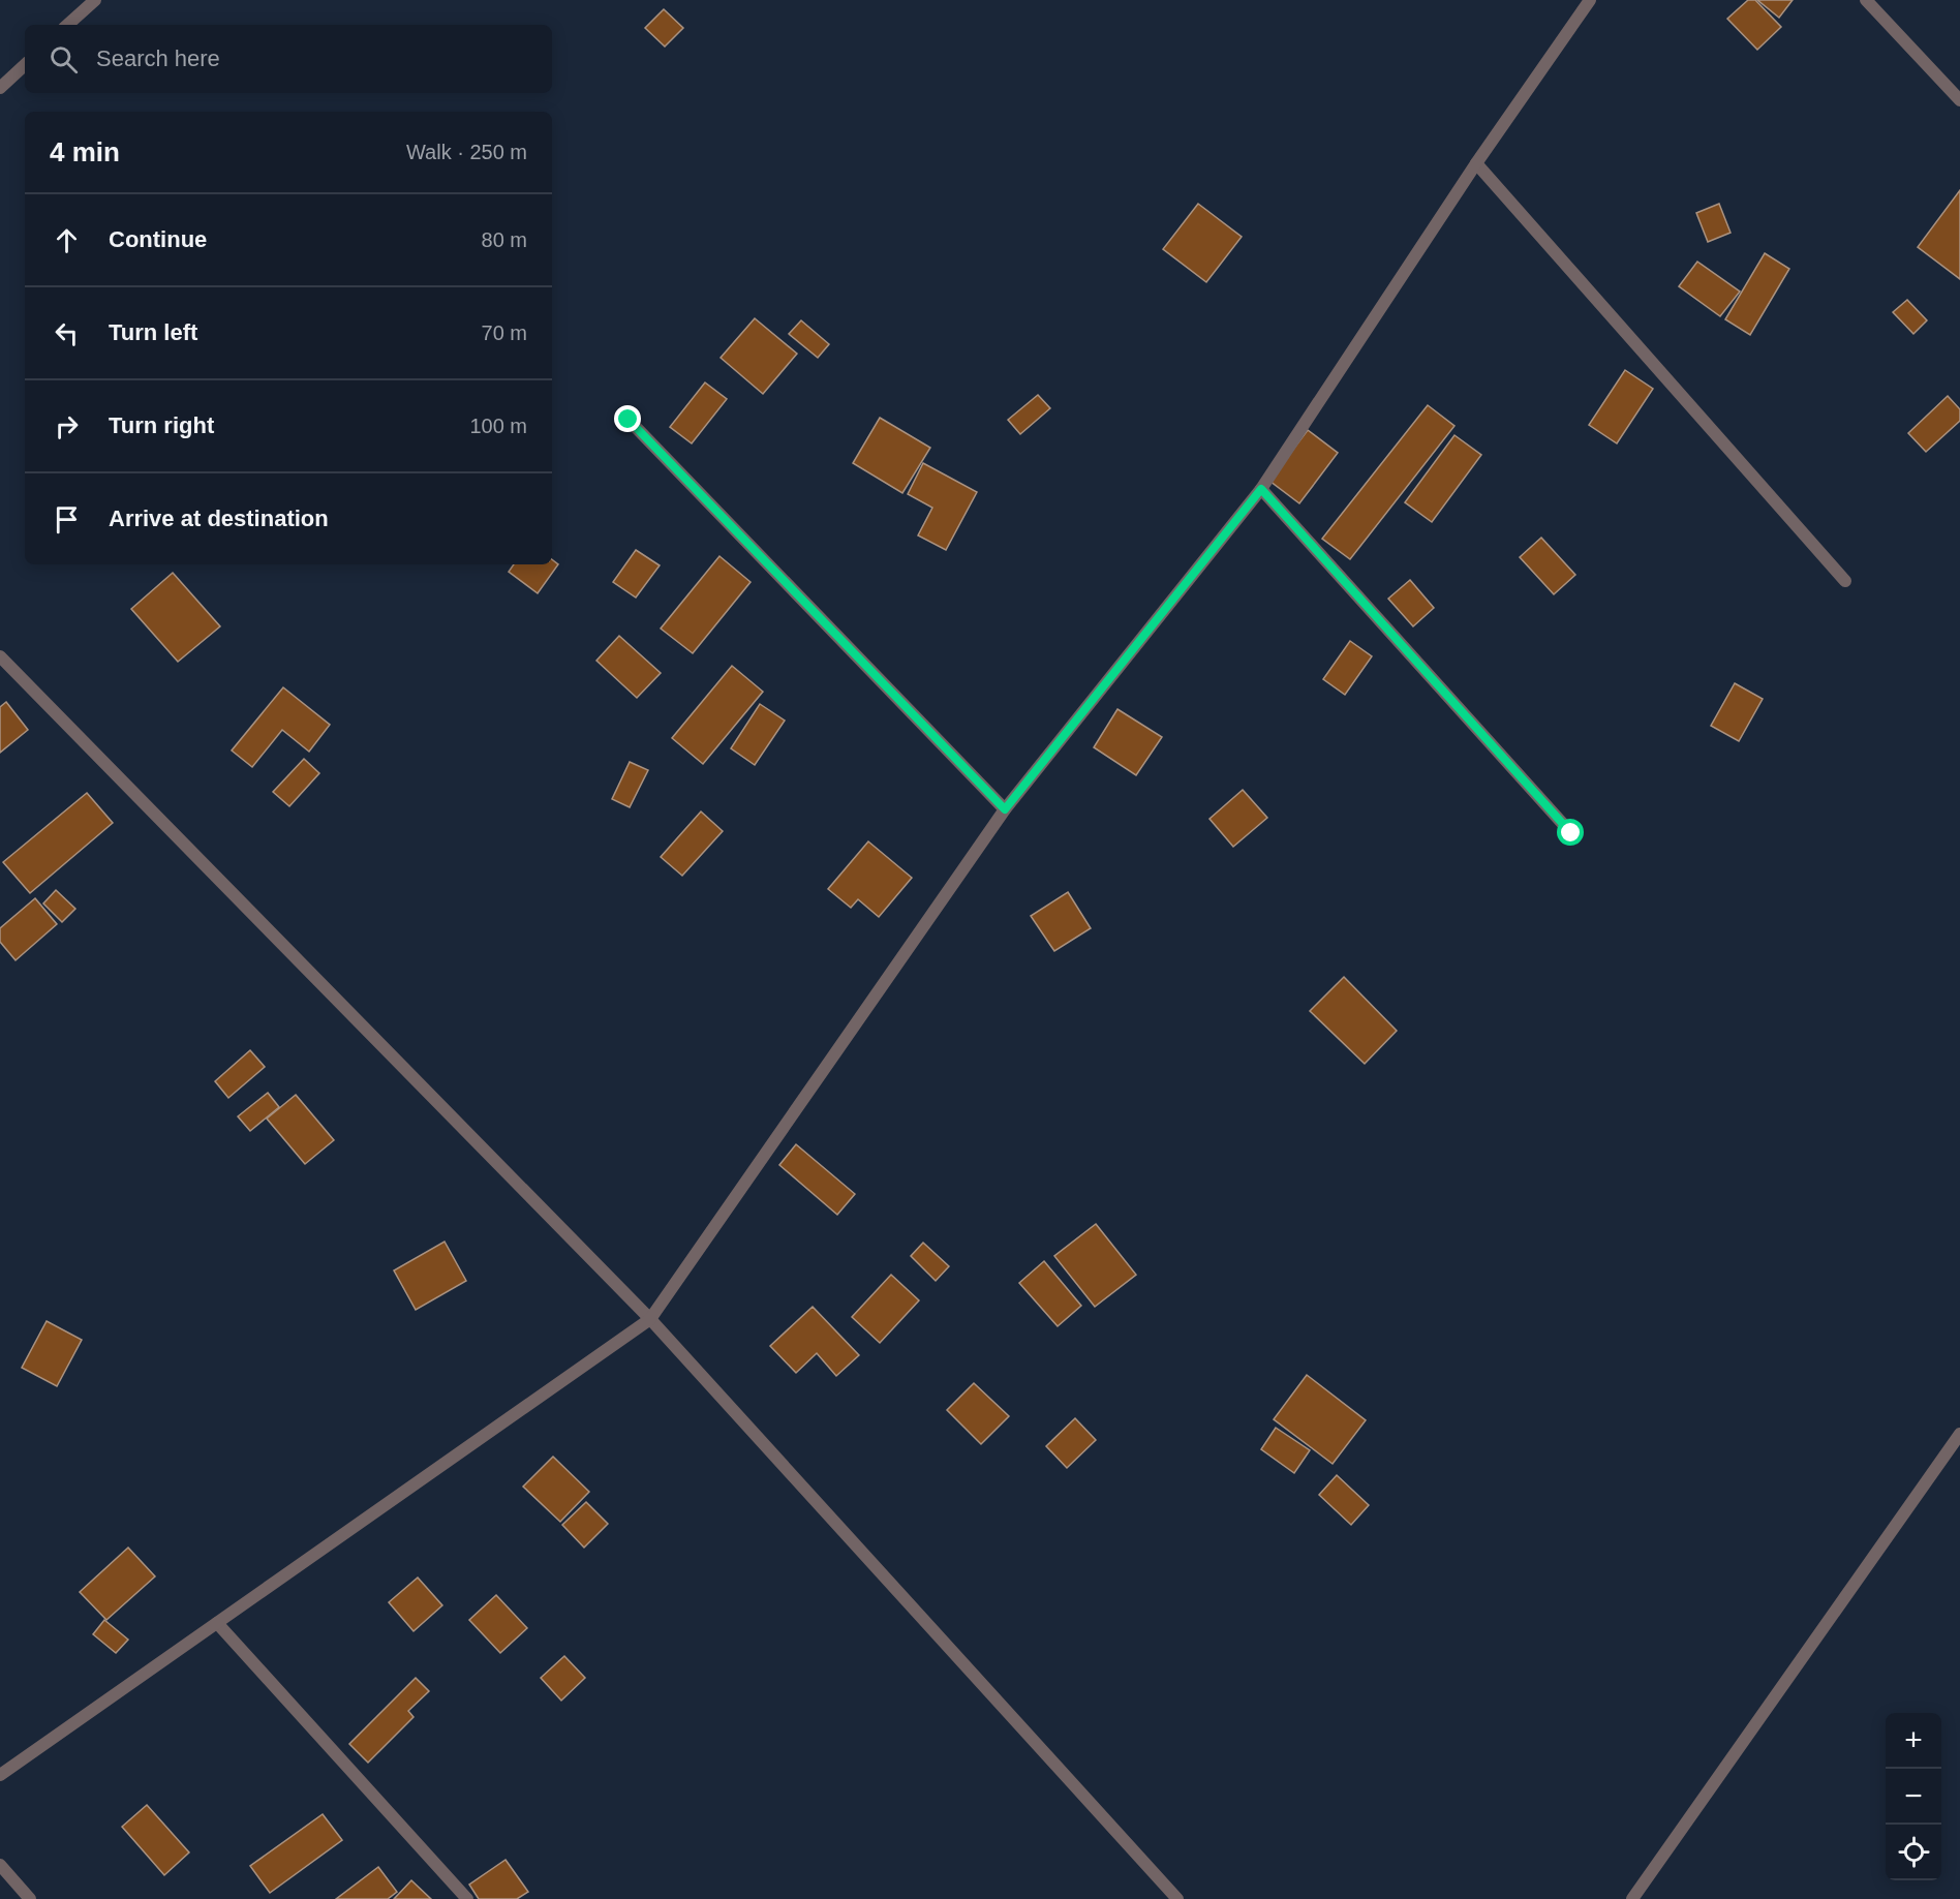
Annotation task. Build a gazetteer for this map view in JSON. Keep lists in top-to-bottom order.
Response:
{
  "page": {
    "search": "Search here",
    "heading": ["4 min", "Walk · 250 m"],
    "list": [
      ["Continue", "80 m"],
      ["Turn left", "70 m"],
      ["Turn right", "100 m"],
      "Arrive at destination"
    ],
    "map_buttons": ["+", "−"]
  }
}
